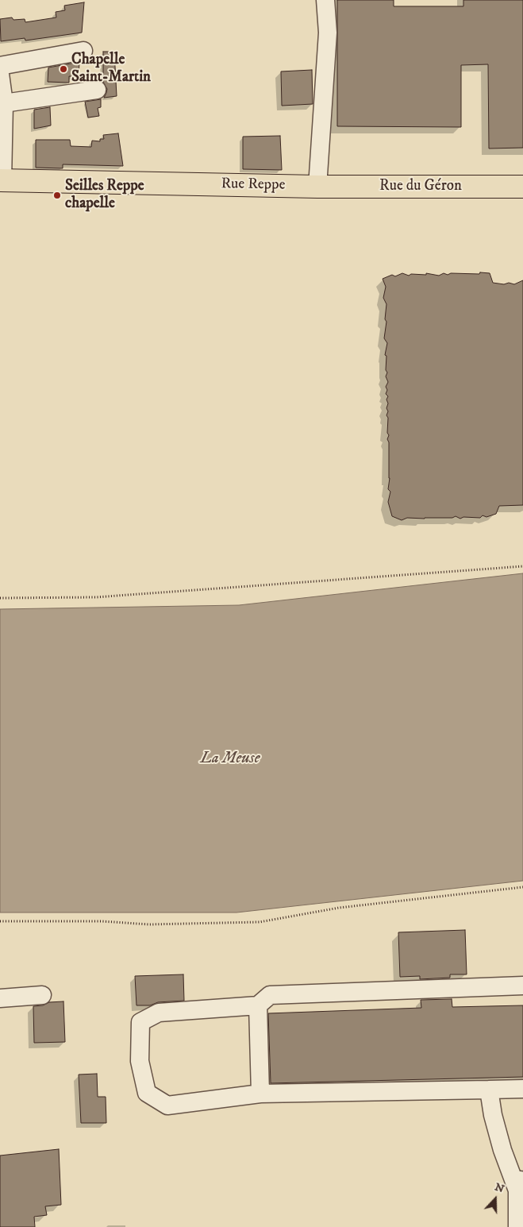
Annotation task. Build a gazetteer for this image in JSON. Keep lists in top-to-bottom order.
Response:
{
  "streets": {
    "main road": ["Rue Reppe", "Rue du Géron"]
  },
  "crossings": [
    ["Rue Reppe", "Rue du Géron"]
  ],
  "water": ["La Meuse"],
  "places": ["Chapelle Saint-Martin", "Seilles Reppe chapelle"],
  "north": "top"
}
